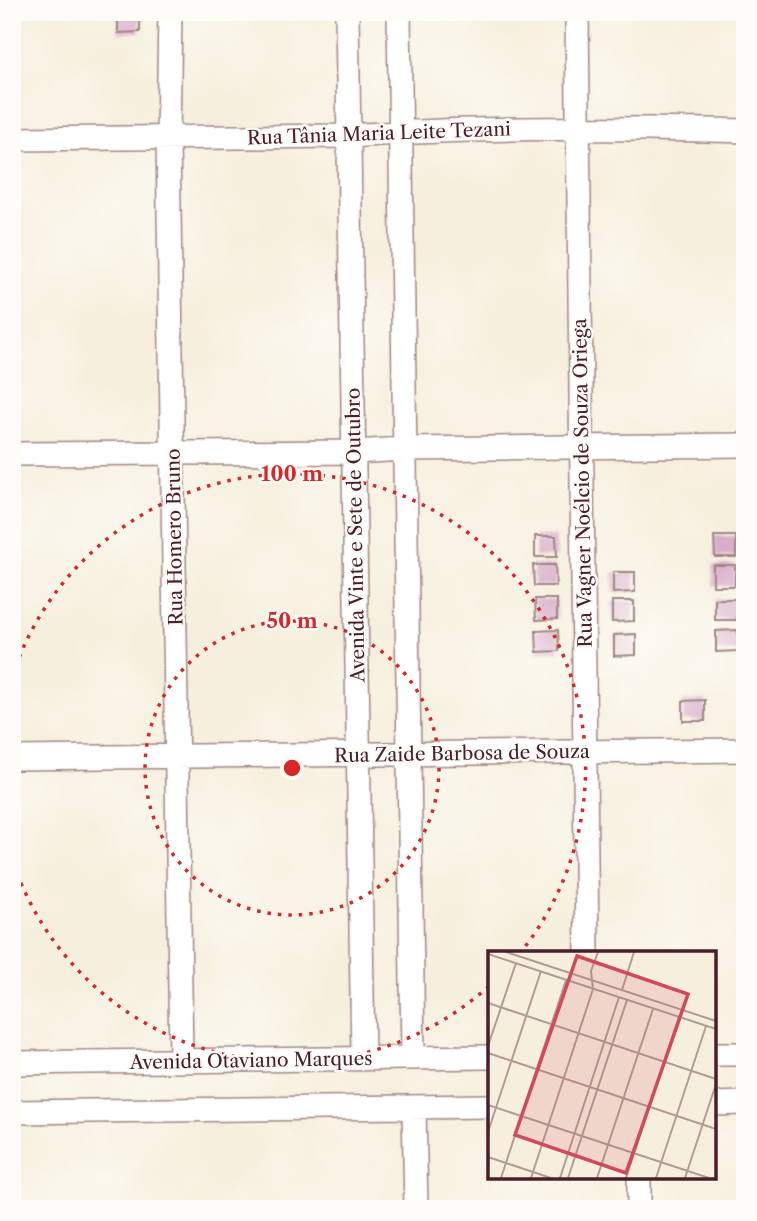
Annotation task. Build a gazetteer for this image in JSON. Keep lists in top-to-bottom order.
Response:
{
  "streets": {
    "street": [
      "Rua Tânia Maria Leite Tezani",
      "Rua Vagner Noélcio de Souza Oriega",
      "Avenida Vinte e Sete de Outubro",
      "Rua Homero Bruno",
      "Rua Zaide Barbosa de Souza",
      "Avenida Otaviano Marques"
    ]
  },
  "crossings": [
    ["Rua Tânia Maria Leite Tezani", "Rua Vagner Noélcio de Souza Oriega"],
    ["Rua Tânia Maria Leite Tezani", "Avenida Vinte e Sete de Outubro"],
    ["Rua Tânia Maria Leite Tezani", "Rua Homero Bruno"],
    ["Rua Vagner Noélcio de Souza Oriega", "Rua Zaide Barbosa de Souza"],
    ["Avenida Vinte e Sete de Outubro", "Rua Zaide Barbosa de Souza"],
    ["Avenida Vinte e Sete de Outubro", "Avenida Otaviano Marques"],
    ["Rua Homero Bruno", "Rua Zaide Barbosa de Souza"],
    ["Rua Homero Bruno", "Avenida Otaviano Marques"]
  ],
  "rings": ["100 m", "50 m"]
}
